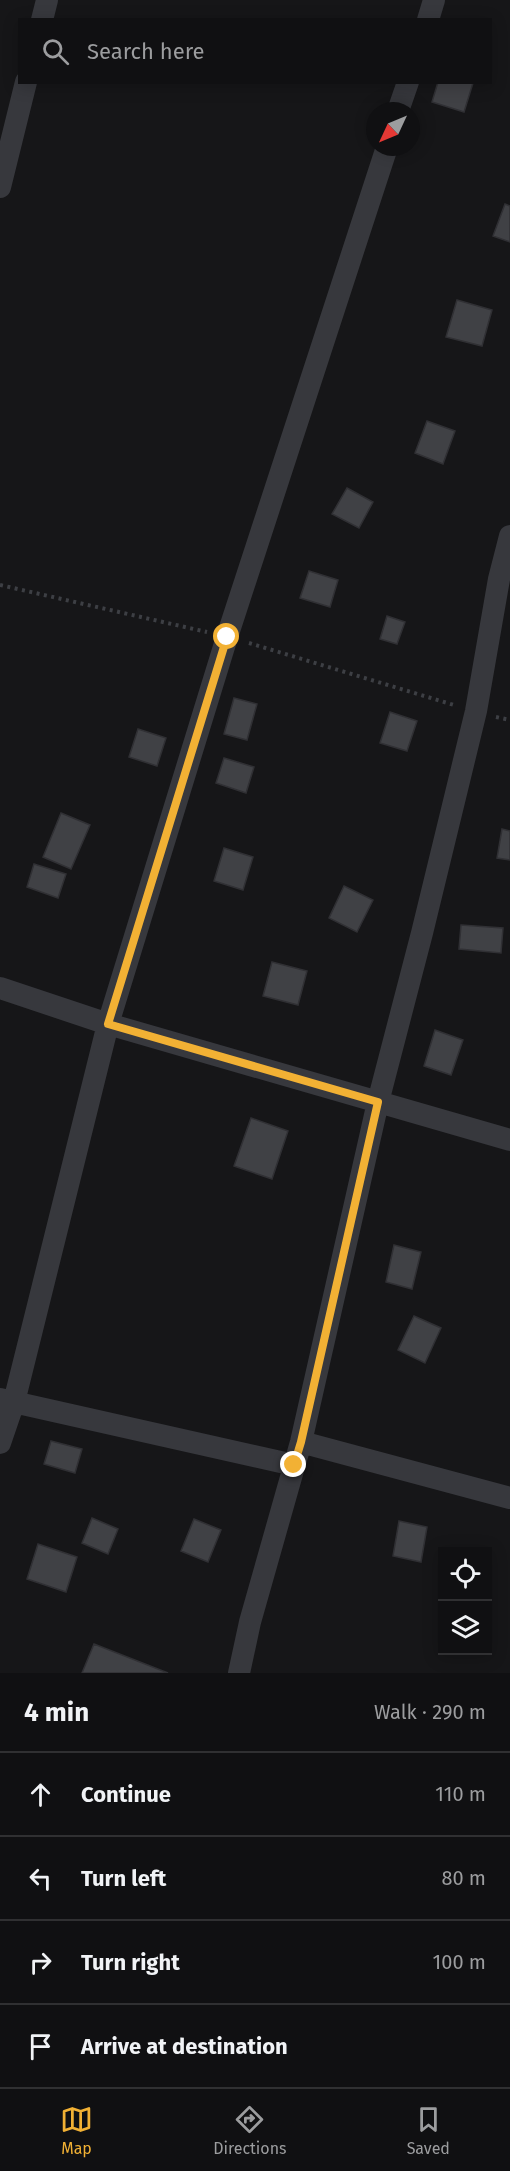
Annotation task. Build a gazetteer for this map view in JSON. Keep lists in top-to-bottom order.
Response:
{
  "north": "bottom left",
  "page": {
    "search": "Search here",
    "heading": ["4 min", "Walk · 290 m"],
    "list": [
      ["Continue", "110 m"],
      ["Turn left", "80 m"],
      ["Turn right", "100 m"],
      "Arrive at destination"
    ],
    "nav": ["Map", "Directions", "Saved"]
  }
}
